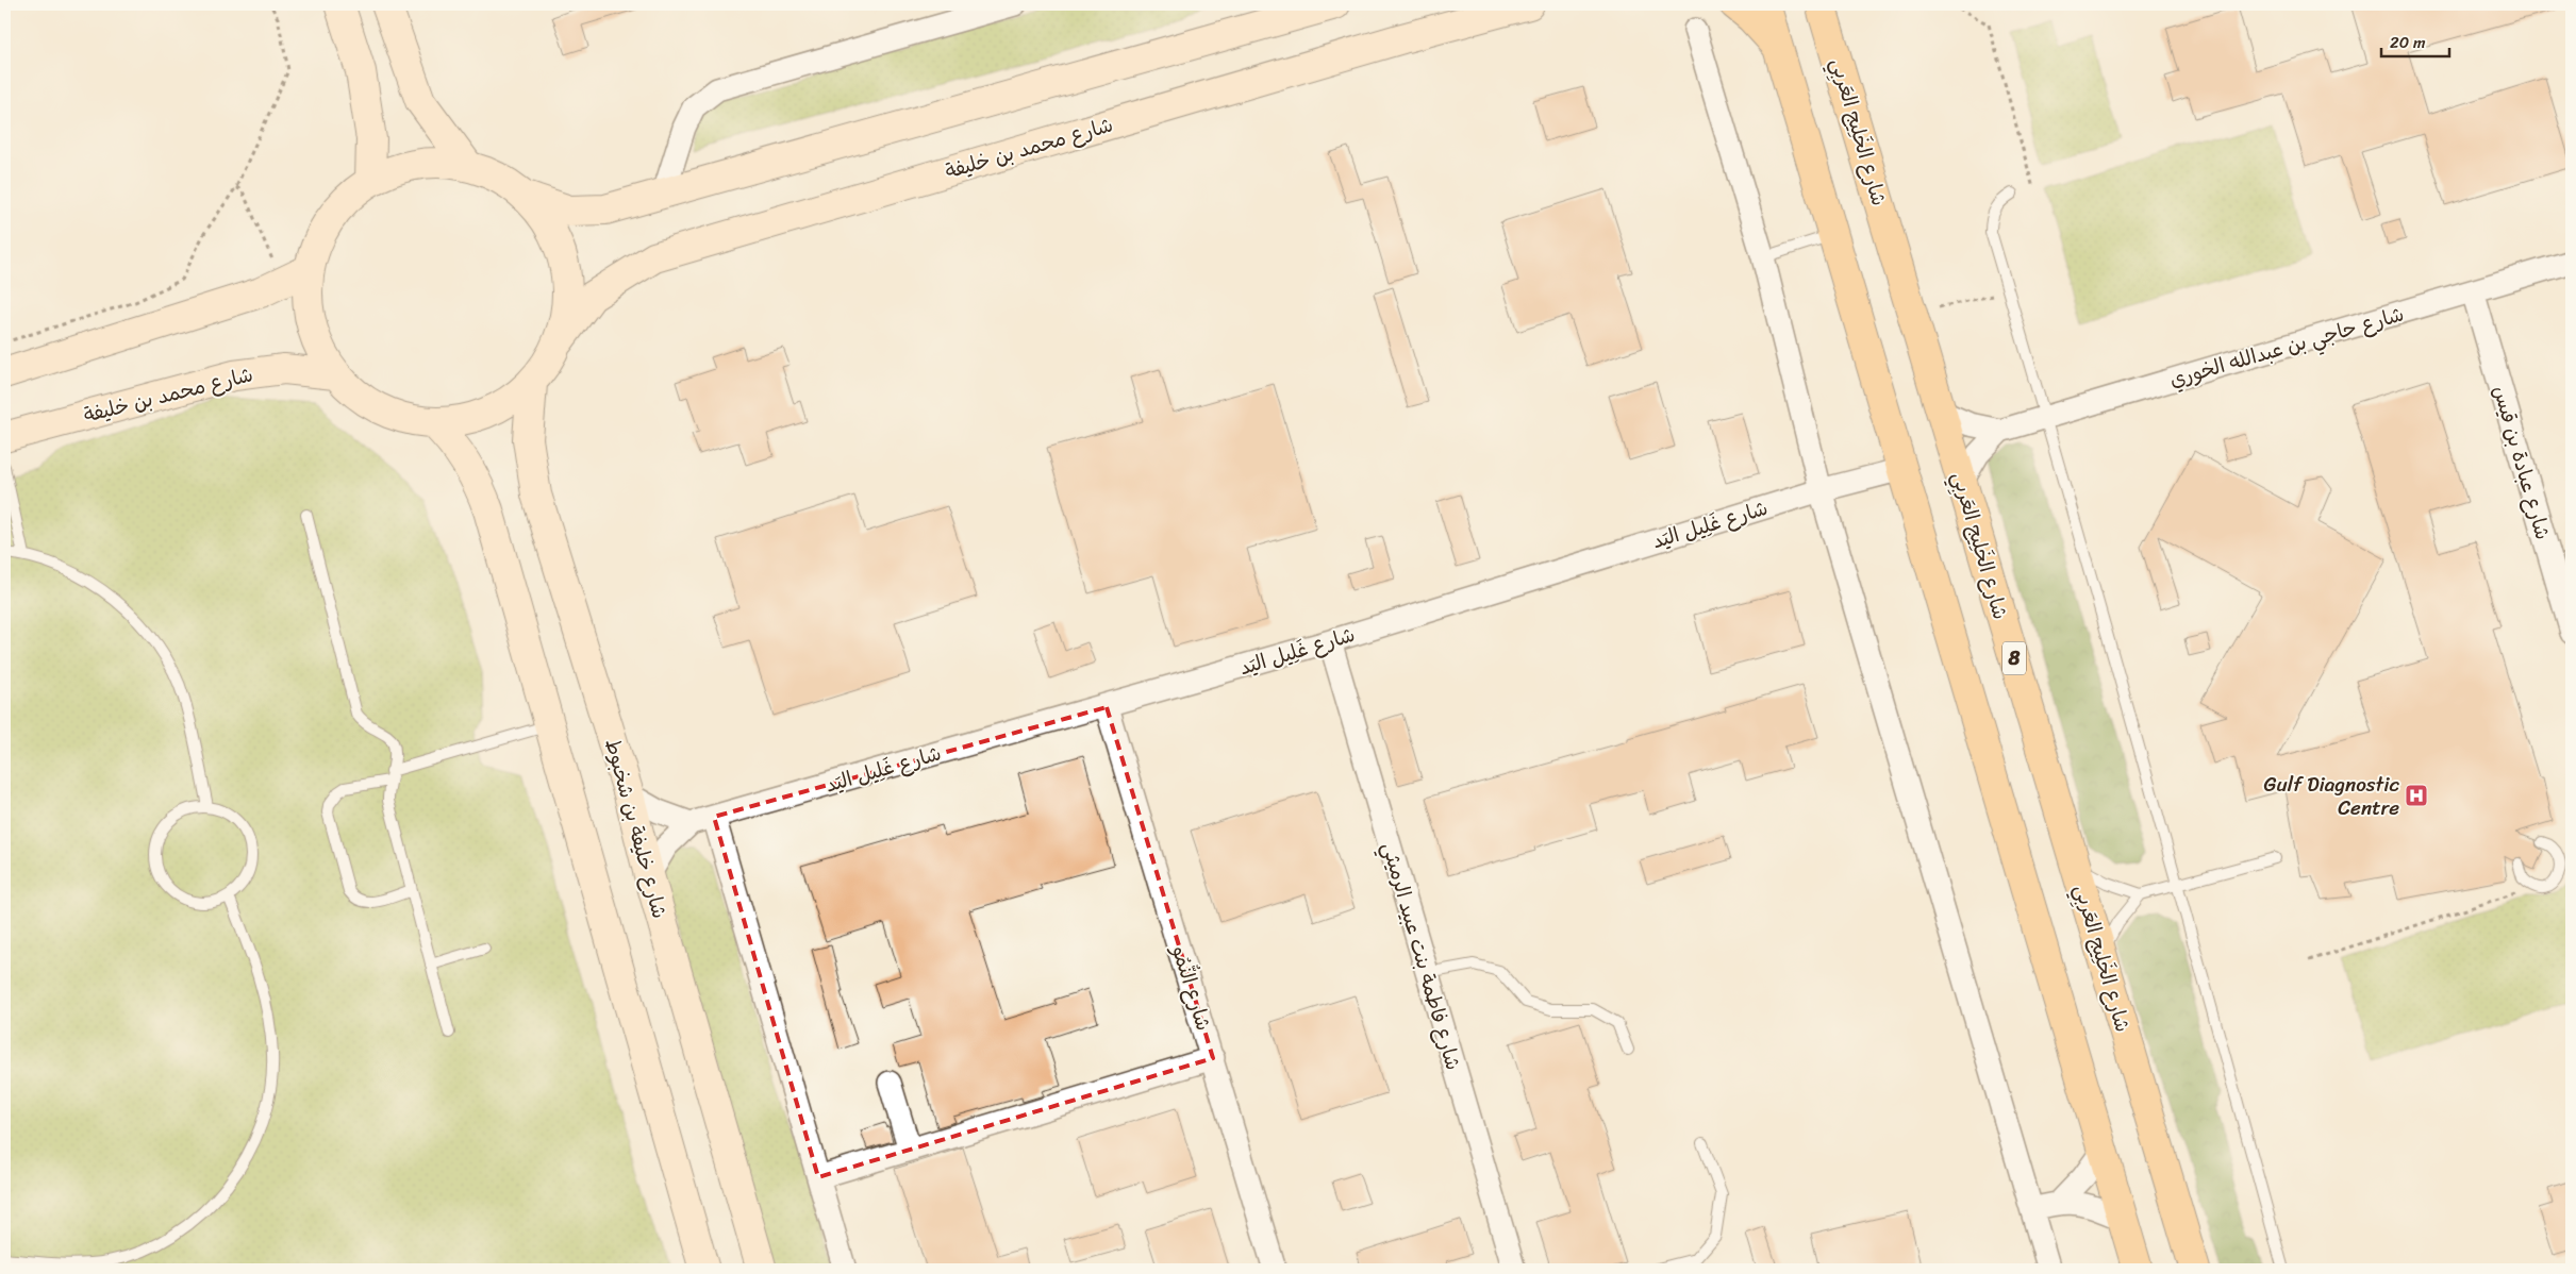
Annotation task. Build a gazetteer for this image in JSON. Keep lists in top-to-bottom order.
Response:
{
  "streets": {
    "highway": ["شارع الخَلِيج العَربِي", "8"],
    "main road": ["شارع محمد بن خليفة", "شارع خليفة بن شخبوط"],
    "street": [
      "شارع حاجي بن عبدالله الخوري",
      "شارع عبادة بن قيس",
      "شارع غَلِيل اليَد",
      "شارع فاطمة بنت عبيد الرميثي",
      "شارع النُّمُو"
    ]
  },
  "crossings": [
    ["شارع الخَلِيج العَربِي", "شارع حاجي بن عبدالله الخوري"],
    ["شارع حاجي بن عبدالله الخوري", "شارع عبادة بن قيس"],
    ["شارع غَلِيل اليَد", "شارع خليفة بن شخبوط"],
    ["شارع غَلِيل اليَد", "شارع فاطمة بنت عبيد الرميثي"],
    ["شارع غَلِيل اليَد", "شارع النُّمُو"]
  ],
  "places": {
    "hospital": ["Gulf Diagnostic Centre"]
  },
  "scale_bar": "20 m"
}
